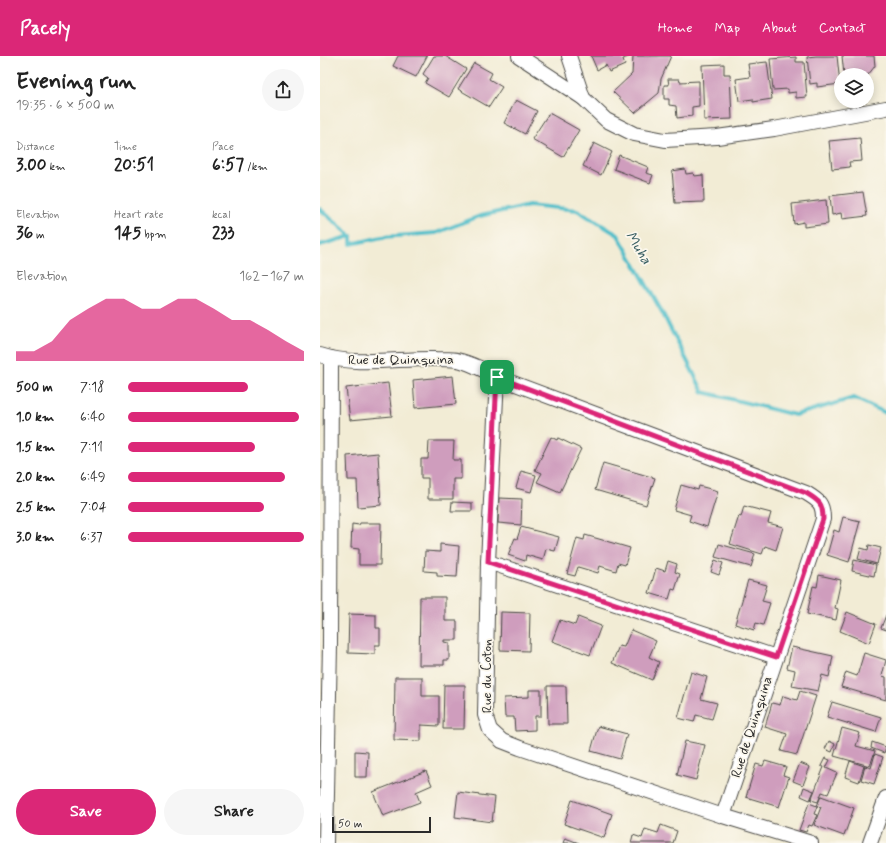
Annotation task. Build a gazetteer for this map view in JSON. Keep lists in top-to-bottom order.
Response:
{
  "streets": {
    "street": ["Rue de Quinquina", "Rue du Coton"]
  },
  "crossings": [
    ["Rue de Quinquina", "Rue du Coton"]
  ],
  "water": ["Muha"],
  "scale_bar": "50 m",
  "page": {
    "header": "Pacely",
    "nav": [
      "Home",
      "Map",
      "About",
      "Contact"
    ],
    "heading": ["Evening run", "19:35 · 6 × 500 m"],
    "stats": [
      ["Distance", "3.00 km"],
      ["Time", "20:51"],
      ["Pace", "6:57 /km"],
      ["Elevation", "36 m"],
      ["Heart rate", "145 bpm"],
      ["kcal", "233"]
    ],
    "chart": ["Elevation", "162–167 m"],
    "list": [
      {
        "name": "500 m",
        "note": "7:18"
      },
      {
        "name": "1.0 km",
        "note": "6:40"
      },
      {
        "name": "1.5 km",
        "note": "7:11"
      },
      {
        "name": "2.0 km",
        "note": "6:49"
      },
      {
        "name": "2.5 km",
        "note": "7:04"
      },
      {
        "name": "3.0 km",
        "note": "6:37"
      }
    ],
    "buttons": ["Save", "Share"],
    "scale": "50 m"
  }
}
